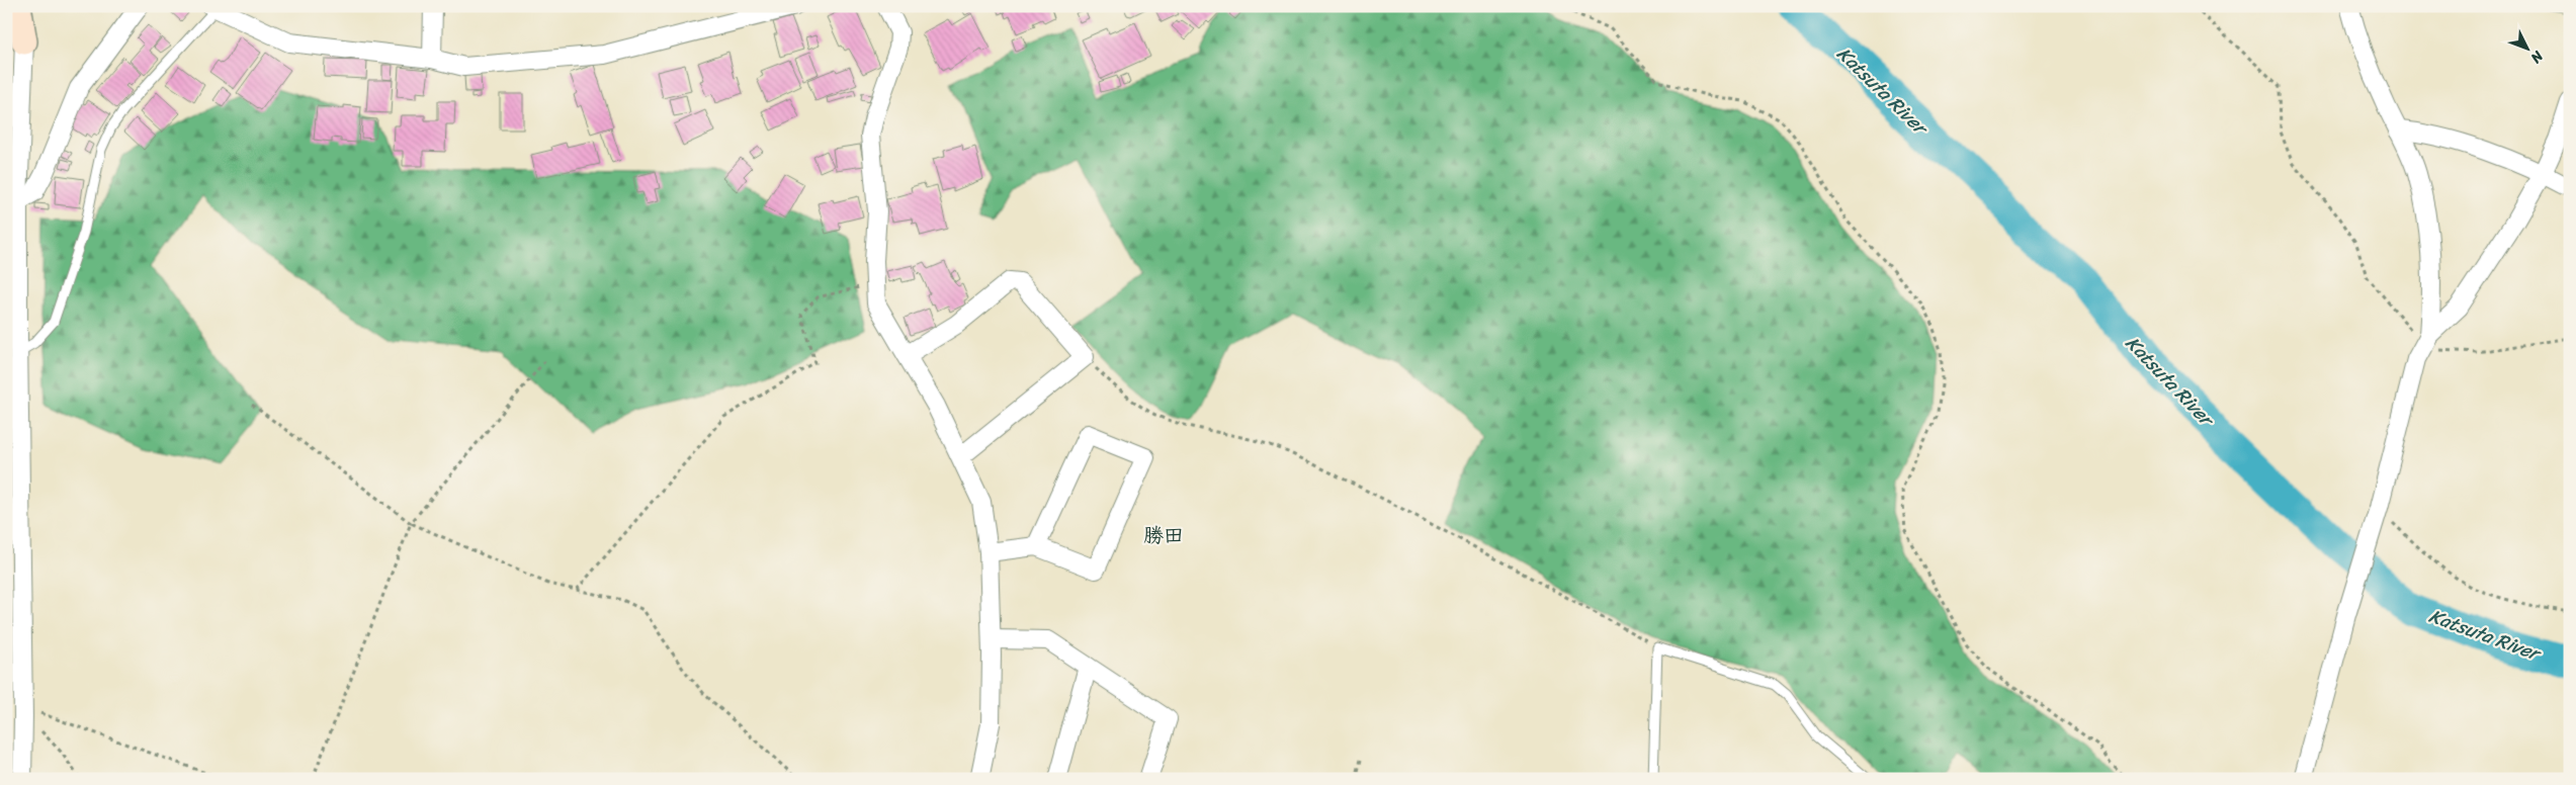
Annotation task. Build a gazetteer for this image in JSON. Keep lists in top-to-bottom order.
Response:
{
  "districts": ["勝田"],
  "water": ["Katsuta River"],
  "north": "bottom right"
}
